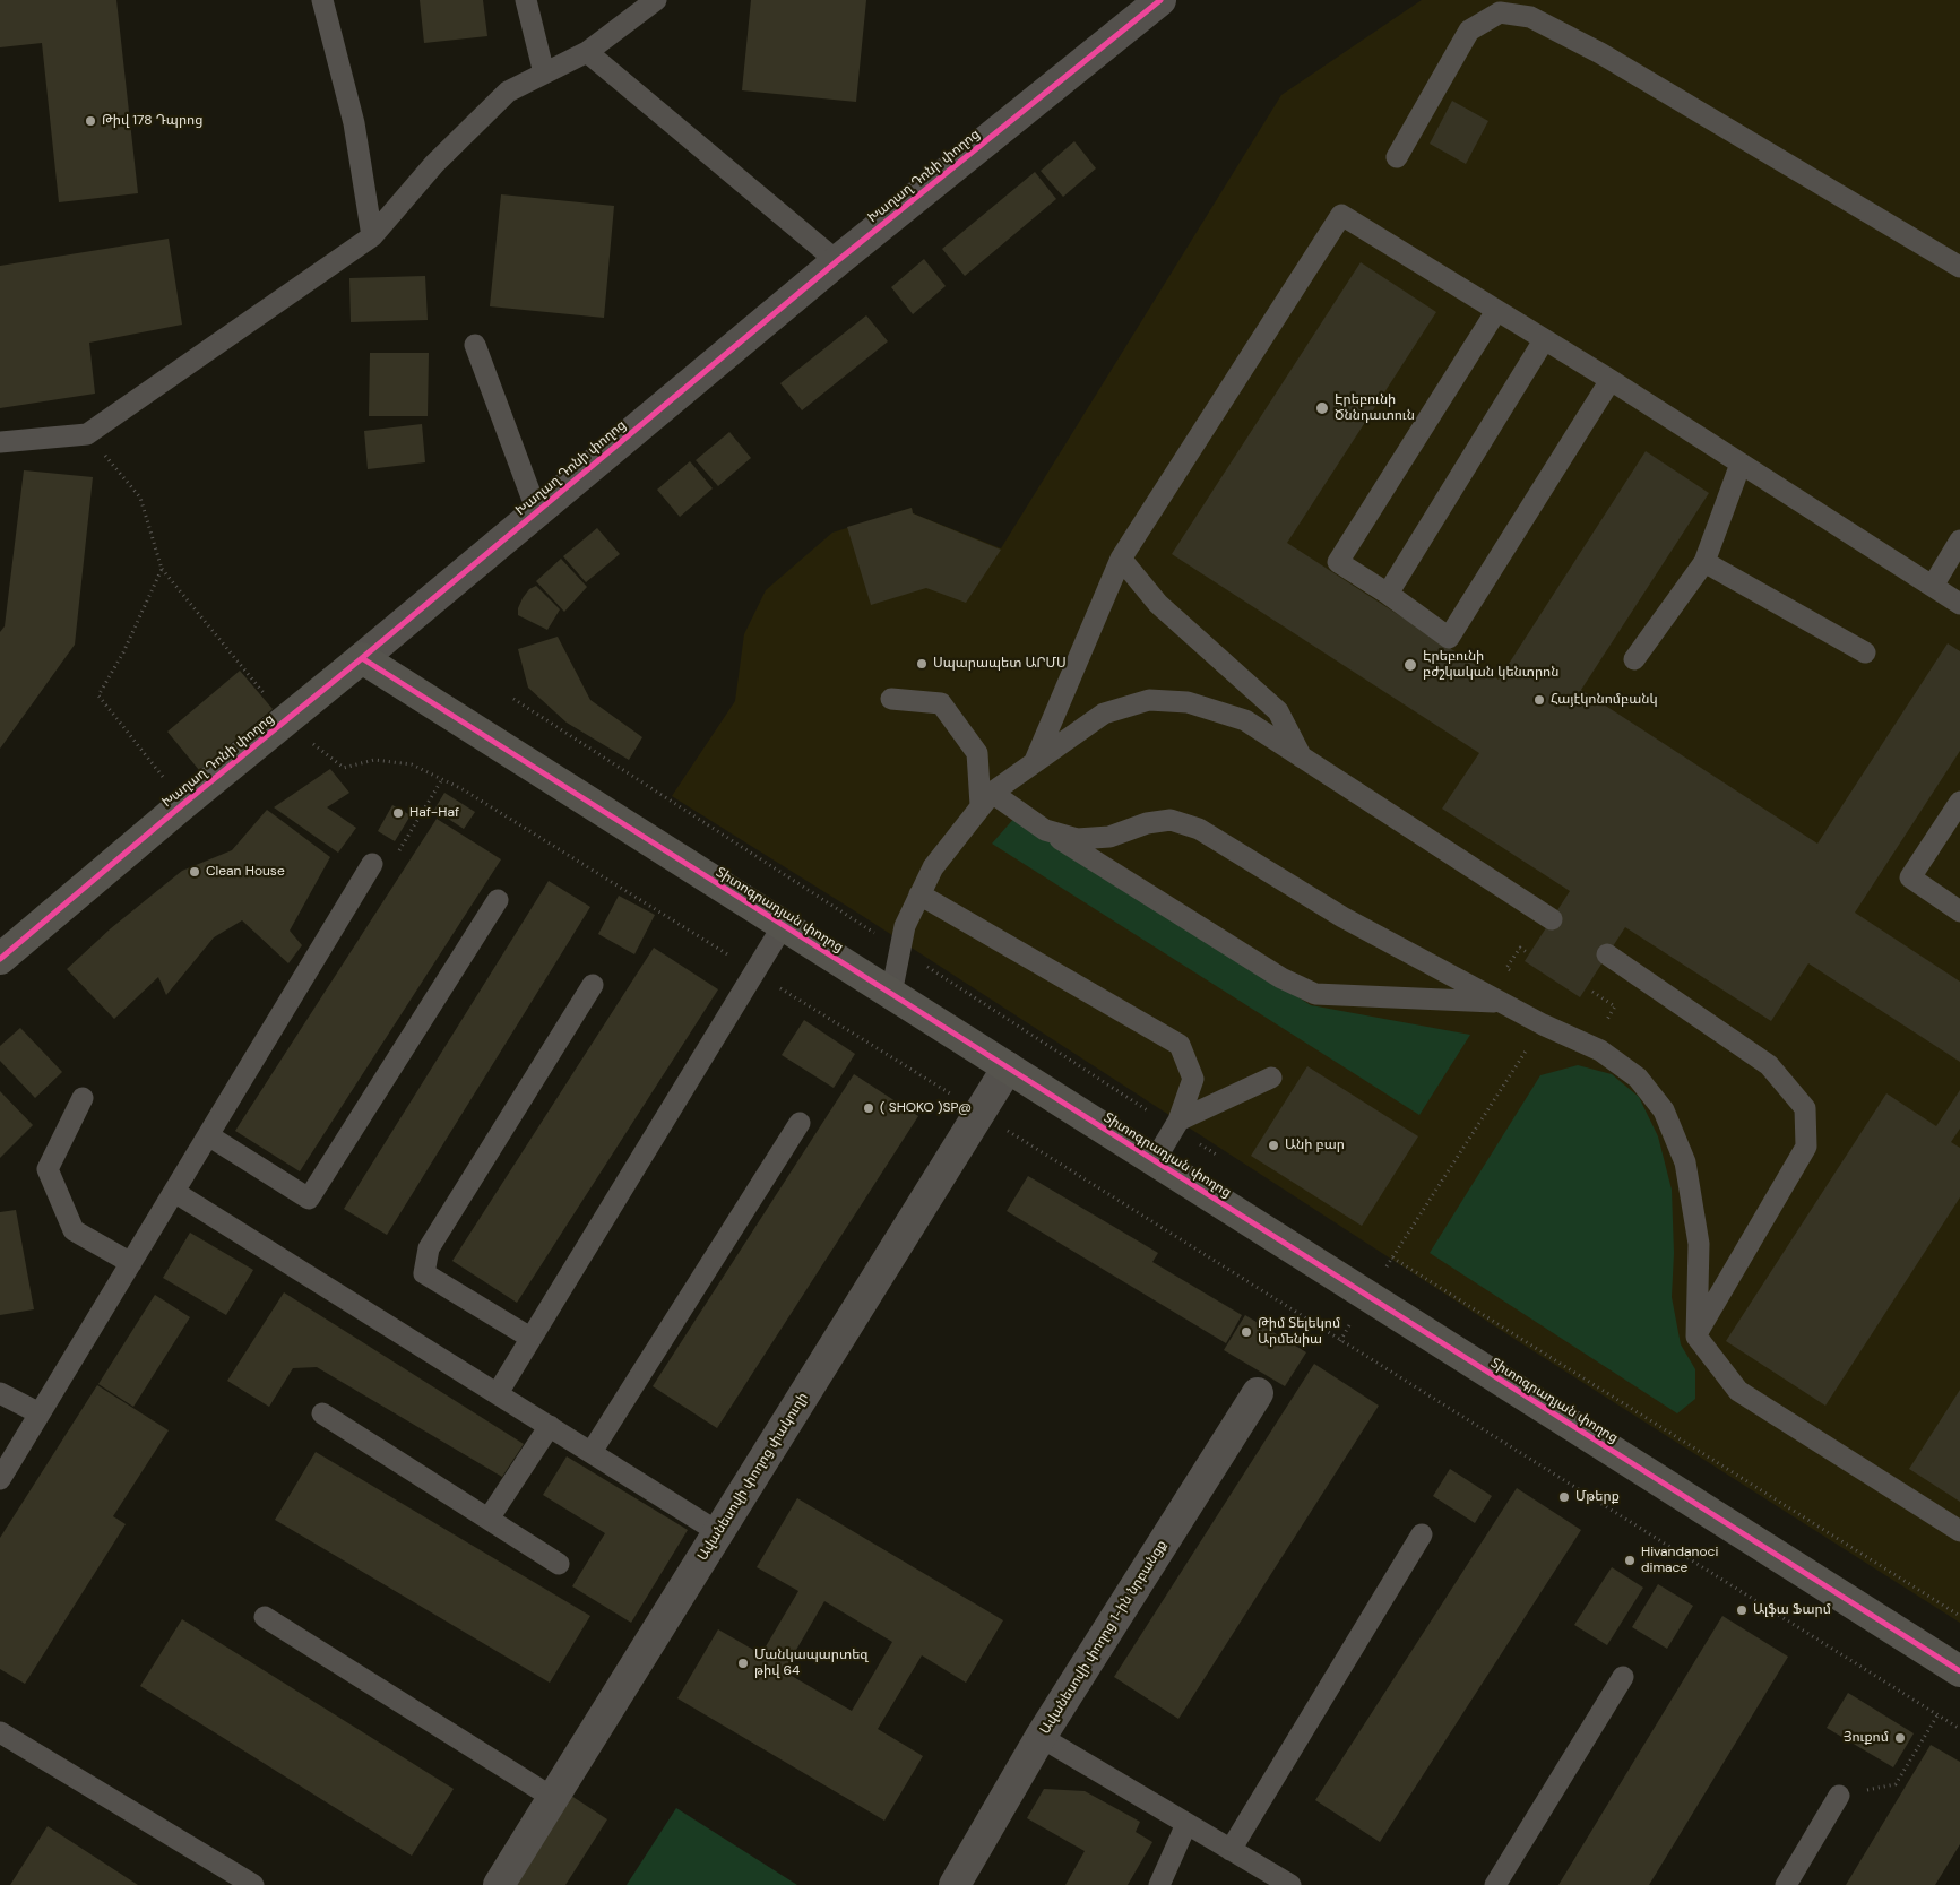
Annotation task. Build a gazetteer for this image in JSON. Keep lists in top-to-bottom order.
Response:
{
  "streets": {
    "street": [
      "Խաղաղ Դոնի փողոց",
      "Տիտոգրադյան փողոց",
      "Ավանեսովի փողոց փակուղի",
      "Ավանեսովի փողոց 1-ին նրբանցք"
    ]
  },
  "crossings": [
    ["Խաղաղ Դոնի փողոց", "Տիտոգրադյան փողոց"],
    ["Տիտոգրադյան փողոց", "Ավանեսովի փողոց փակուղի"]
  ],
  "places": [
    "Թիվ 178 Դպրոց",
    "Էրեբունի Ծննդատուն",
    "Սպարապետ ԱՐՄՍ",
    "Էրեբունի բժշկական կենտրոն",
    "Հայէկոնոմբանկ",
    "Haf-Haf",
    "Clean House",
    "( SHOKO )SP@",
    "Անի բար",
    "Թիմ Տելեկոմ Արմենիա",
    "Մթերք",
    "Hivandanoci dimace",
    "Ալֆա Ֆարմ",
    "Մանկապարտեզ թիվ 64",
    "Յուքոմ"
  ]
}
